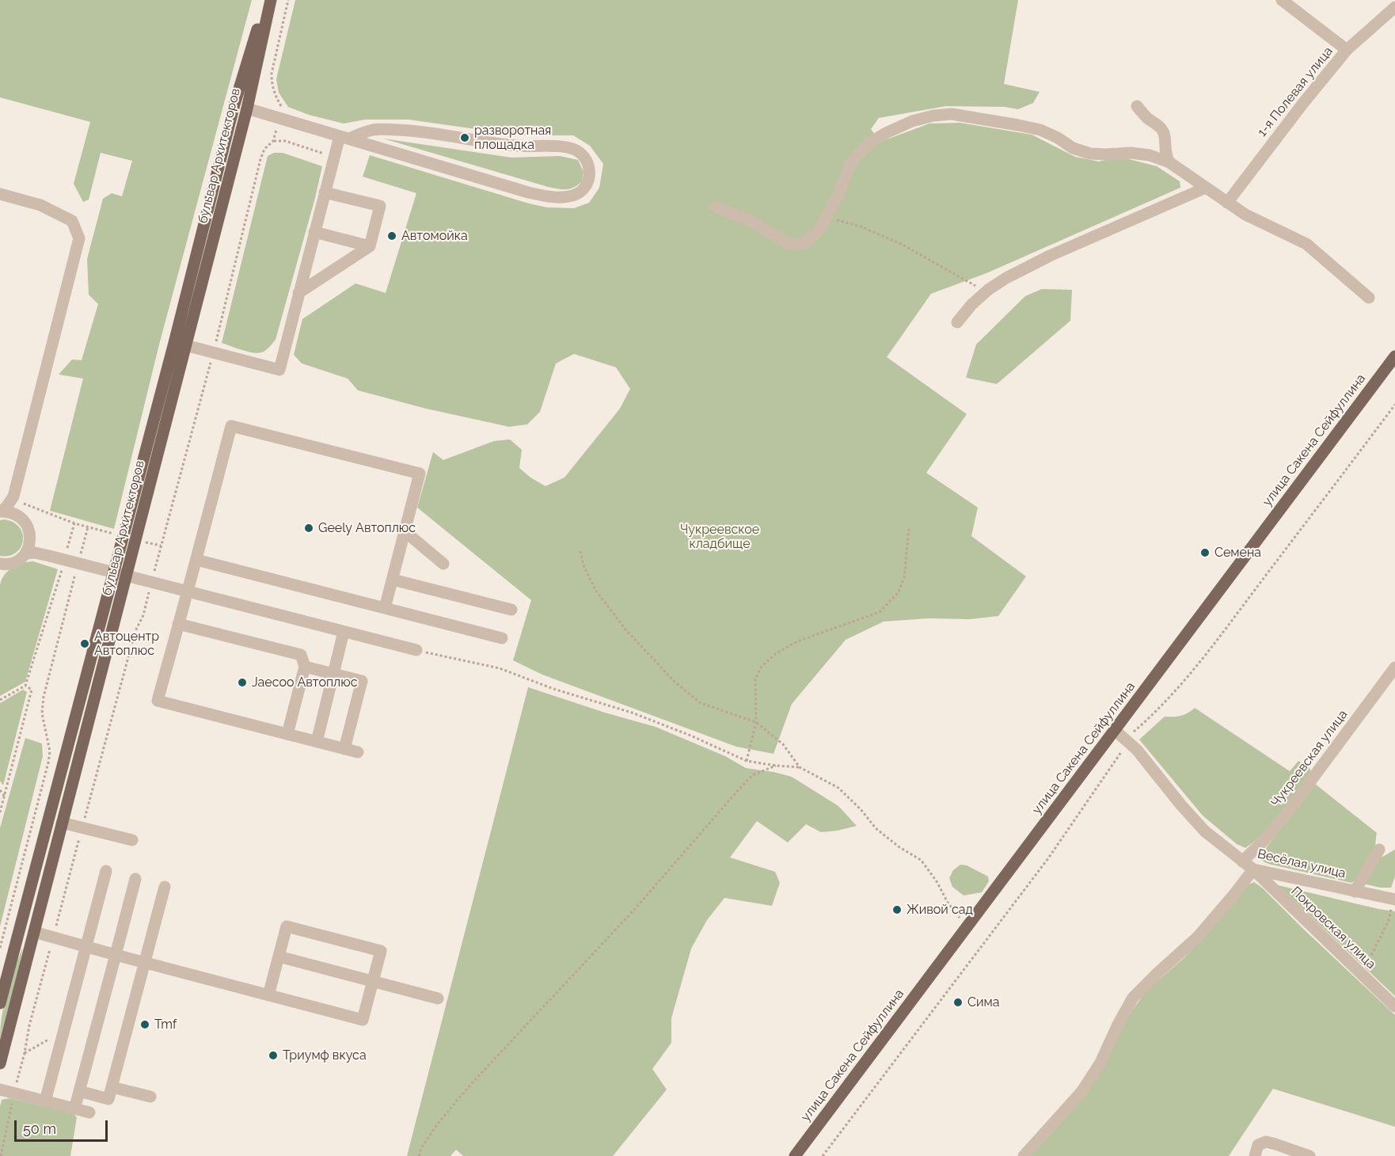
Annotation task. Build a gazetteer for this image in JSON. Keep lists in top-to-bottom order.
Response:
{
  "streets": {
    "main road": ["бульвар Архитекторов", "улица Сакена Сейфуллина"],
    "street": [
      "1-я Полевая улица",
      "Чукреевская улица",
      "Весёлая улица",
      "Покровская улица"
    ]
  },
  "crossings": [
    ["улица Сакена Сейфуллина", "Весёлая улица"],
    ["Чукреевская улица", "Весёлая улица"],
    ["Весёлая улица", "Покровская улица"]
  ],
  "parks": ["Чукреевское кладбище"],
  "places": [
    "разворотная площадка",
    "Автомойка",
    "Geely Автоплюс",
    "Семена",
    "Автоцентр Автоплюс",
    "Jaecoo Автоплюс",
    "Живой сад",
    "Сима",
    "Tmf",
    "Триумф вкуса"
  ],
  "scale_bar": "50 m"
}
